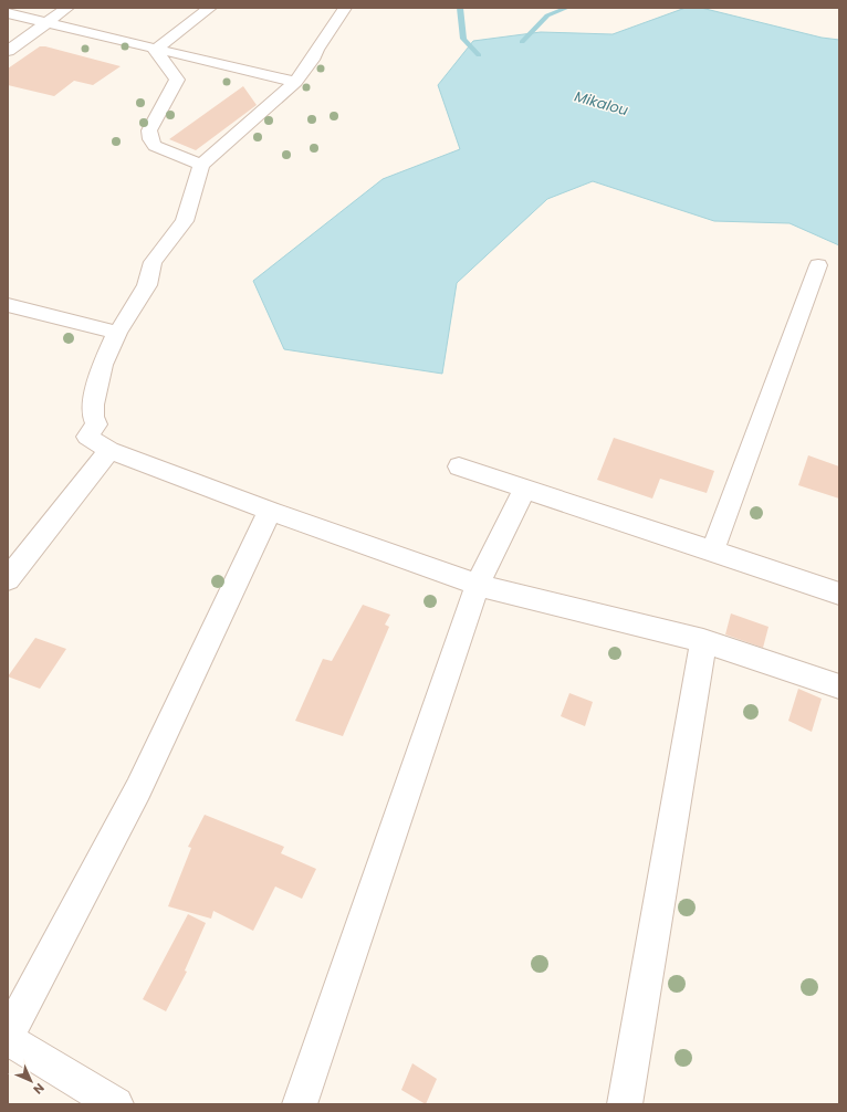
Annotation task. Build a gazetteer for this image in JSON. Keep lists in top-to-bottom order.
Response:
{
  "water": ["Mikalou"],
  "north": "bottom right"
}
